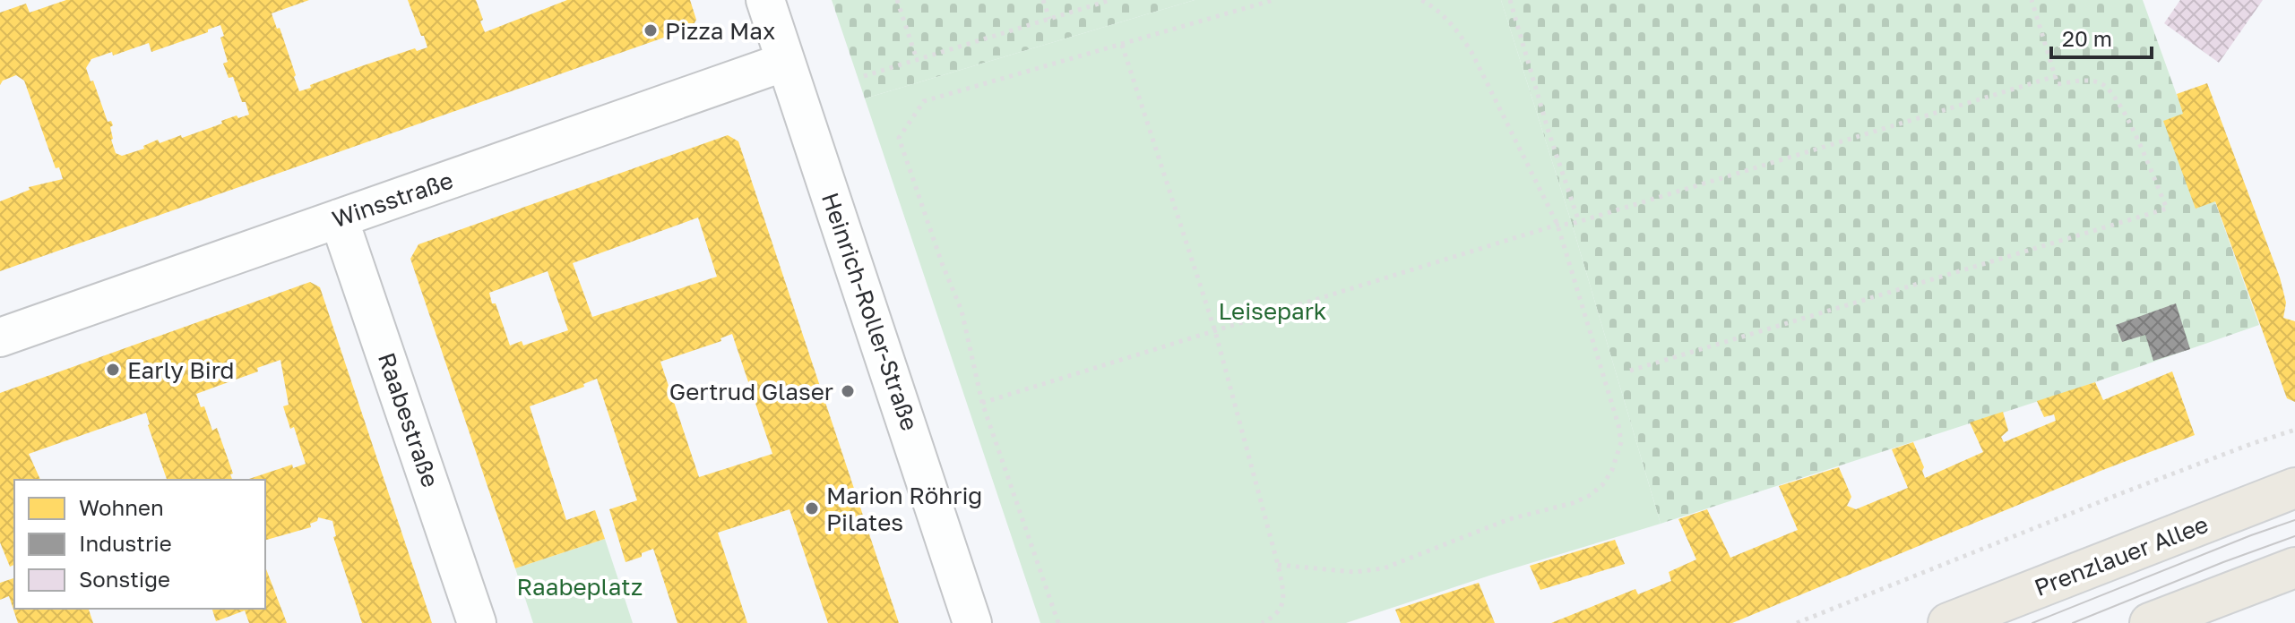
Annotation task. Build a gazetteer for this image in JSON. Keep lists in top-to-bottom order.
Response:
{
  "streets": {
    "main road": ["Prenzlauer Allee"],
    "street": ["Winsstraße", "Heinrich-Roller-Straße", "Raabestraße"]
  },
  "crossings": [
    ["Winsstraße", "Heinrich-Roller-Straße"],
    ["Winsstraße", "Raabestraße"]
  ],
  "parks": ["Leisepark", "Raabeplatz"],
  "places": [
    "Pizza Max",
    "Early Bird",
    "Gertrud Glaser",
    "Marion Röhrig Pilates"
  ],
  "legend": ["Wohnen", "Industrie", "Sonstige"],
  "scale_bar": "20 m"
}
